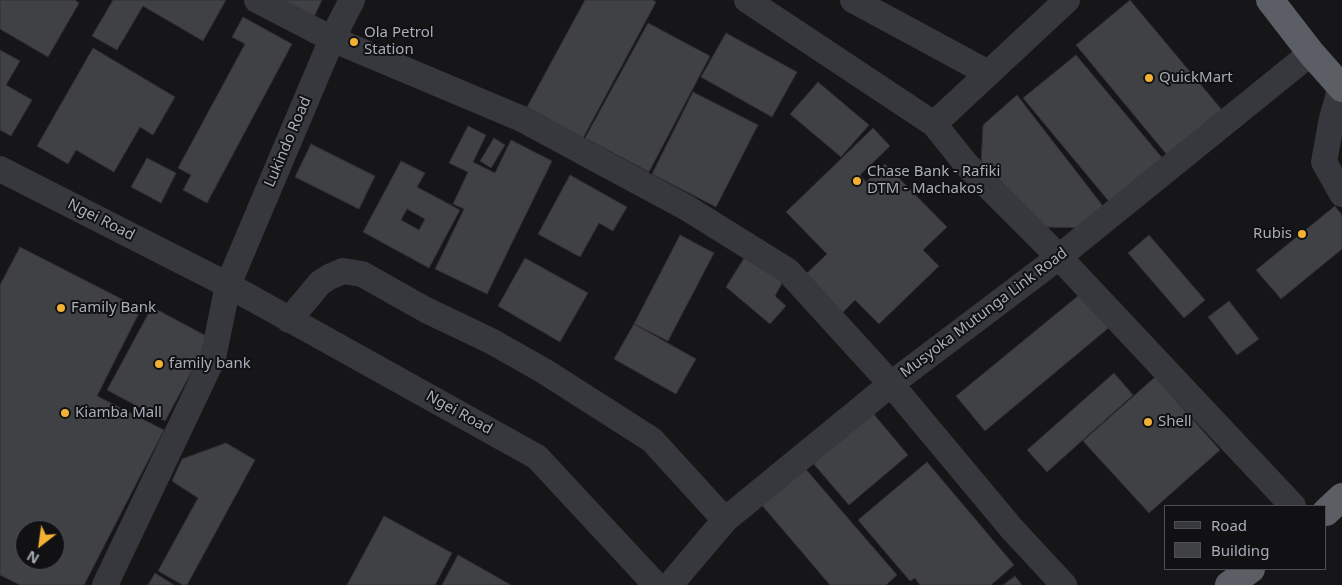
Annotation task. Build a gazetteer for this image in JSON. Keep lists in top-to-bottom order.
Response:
{
  "streets": {
    "street": ["Lukindo Road", "Ngei Road", "Musyoka Mutunga Link Road"]
  },
  "crossings": [
    ["Lukindo Road", "Ngei Road"]
  ],
  "places": [
    "Ola Petrol Station",
    "QuickMart",
    "Chase Bank - Rafiki DTM - Machakos",
    "Rubis",
    "Family Bank",
    "family bank",
    "Kiamba Mall",
    "Shell"
  ],
  "legend": ["Road", "Building"],
  "north": "bottom left"
}
